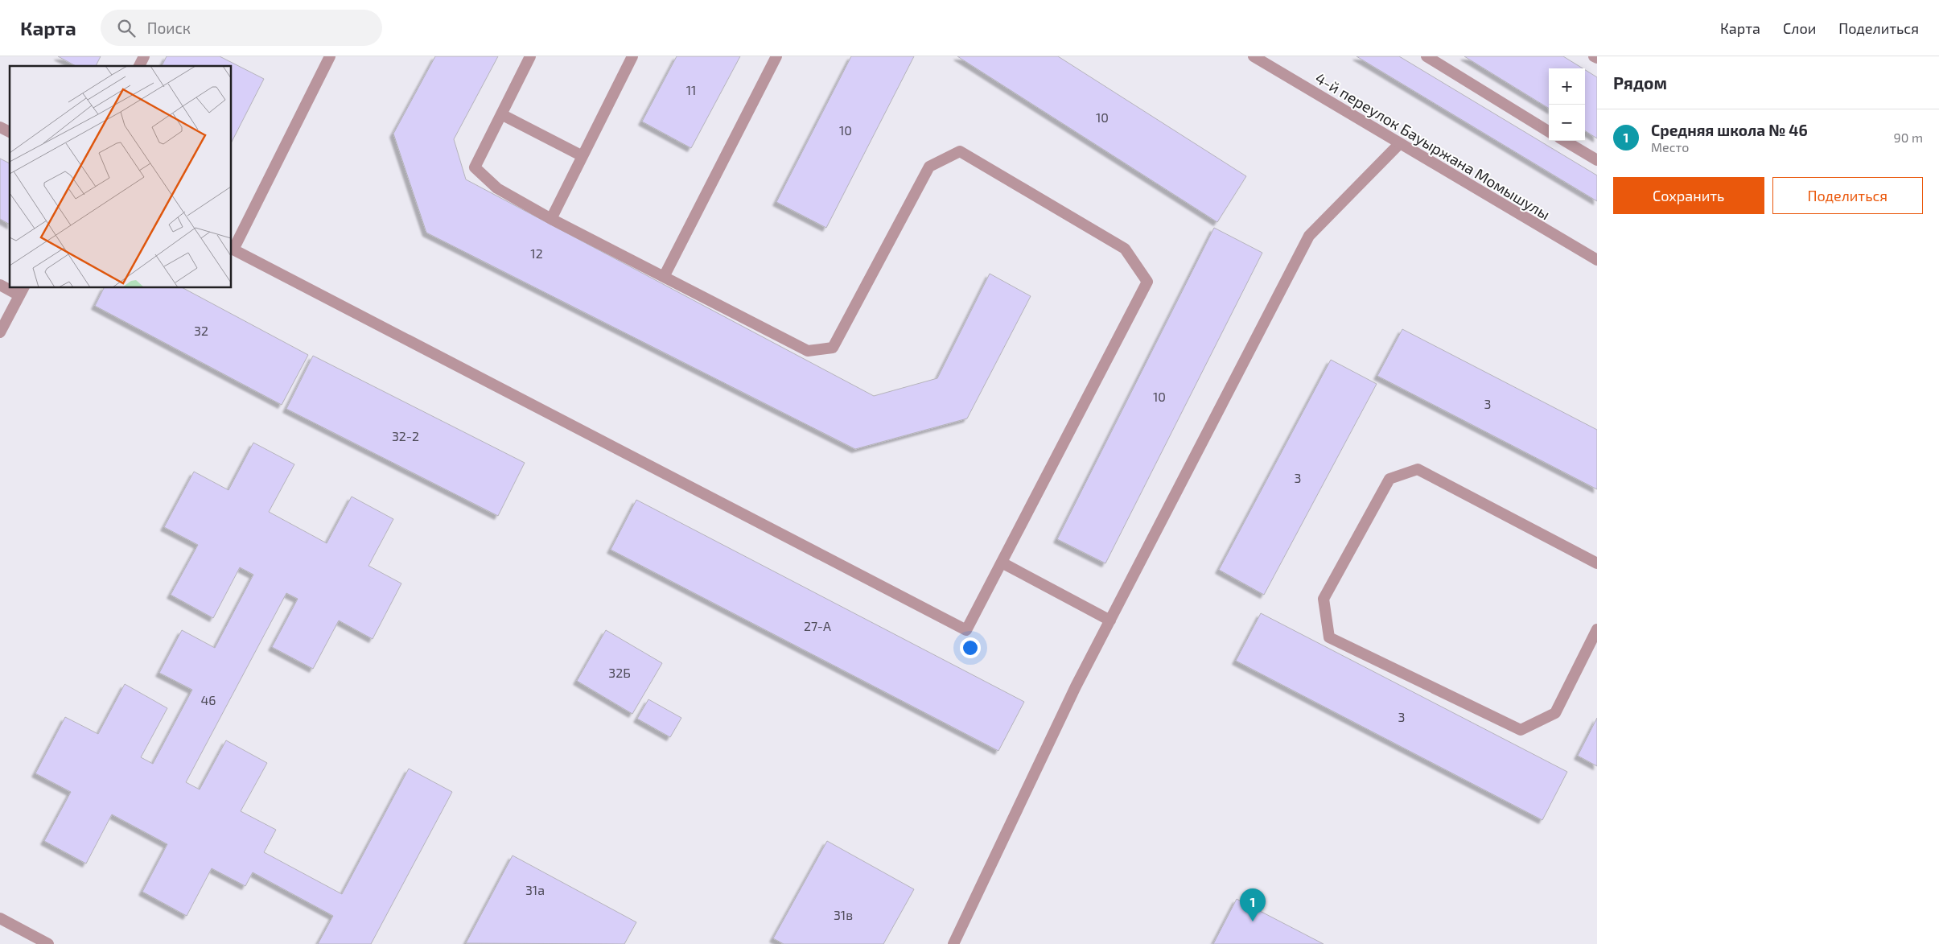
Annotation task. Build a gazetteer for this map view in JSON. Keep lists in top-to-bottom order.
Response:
{
  "streets": {
    "street": ["4-й переулок Бауыржана Момышулы"]
  },
  "house_numbers": [
    "11",
    "10",
    "10",
    "12",
    "32",
    "10",
    "3",
    "32-2",
    "3",
    "27-А",
    "32Б",
    "46",
    "3",
    "31а",
    "31в"
  ],
  "page": {
    "header": "Карта",
    "search": "Поиск",
    "nav": ["Карта", "Слои", "Поделиться"],
    "heading": "Рядом",
    "map_buttons": ["+", "−"],
    "list": [
      {
        "mark": "1",
        "name": "Средняя школа № 46",
        "note": "Место",
        "value": "90 m"
      }
    ],
    "buttons": ["Сохранить", "Поделиться"],
    "pins": "1"
  }
}
